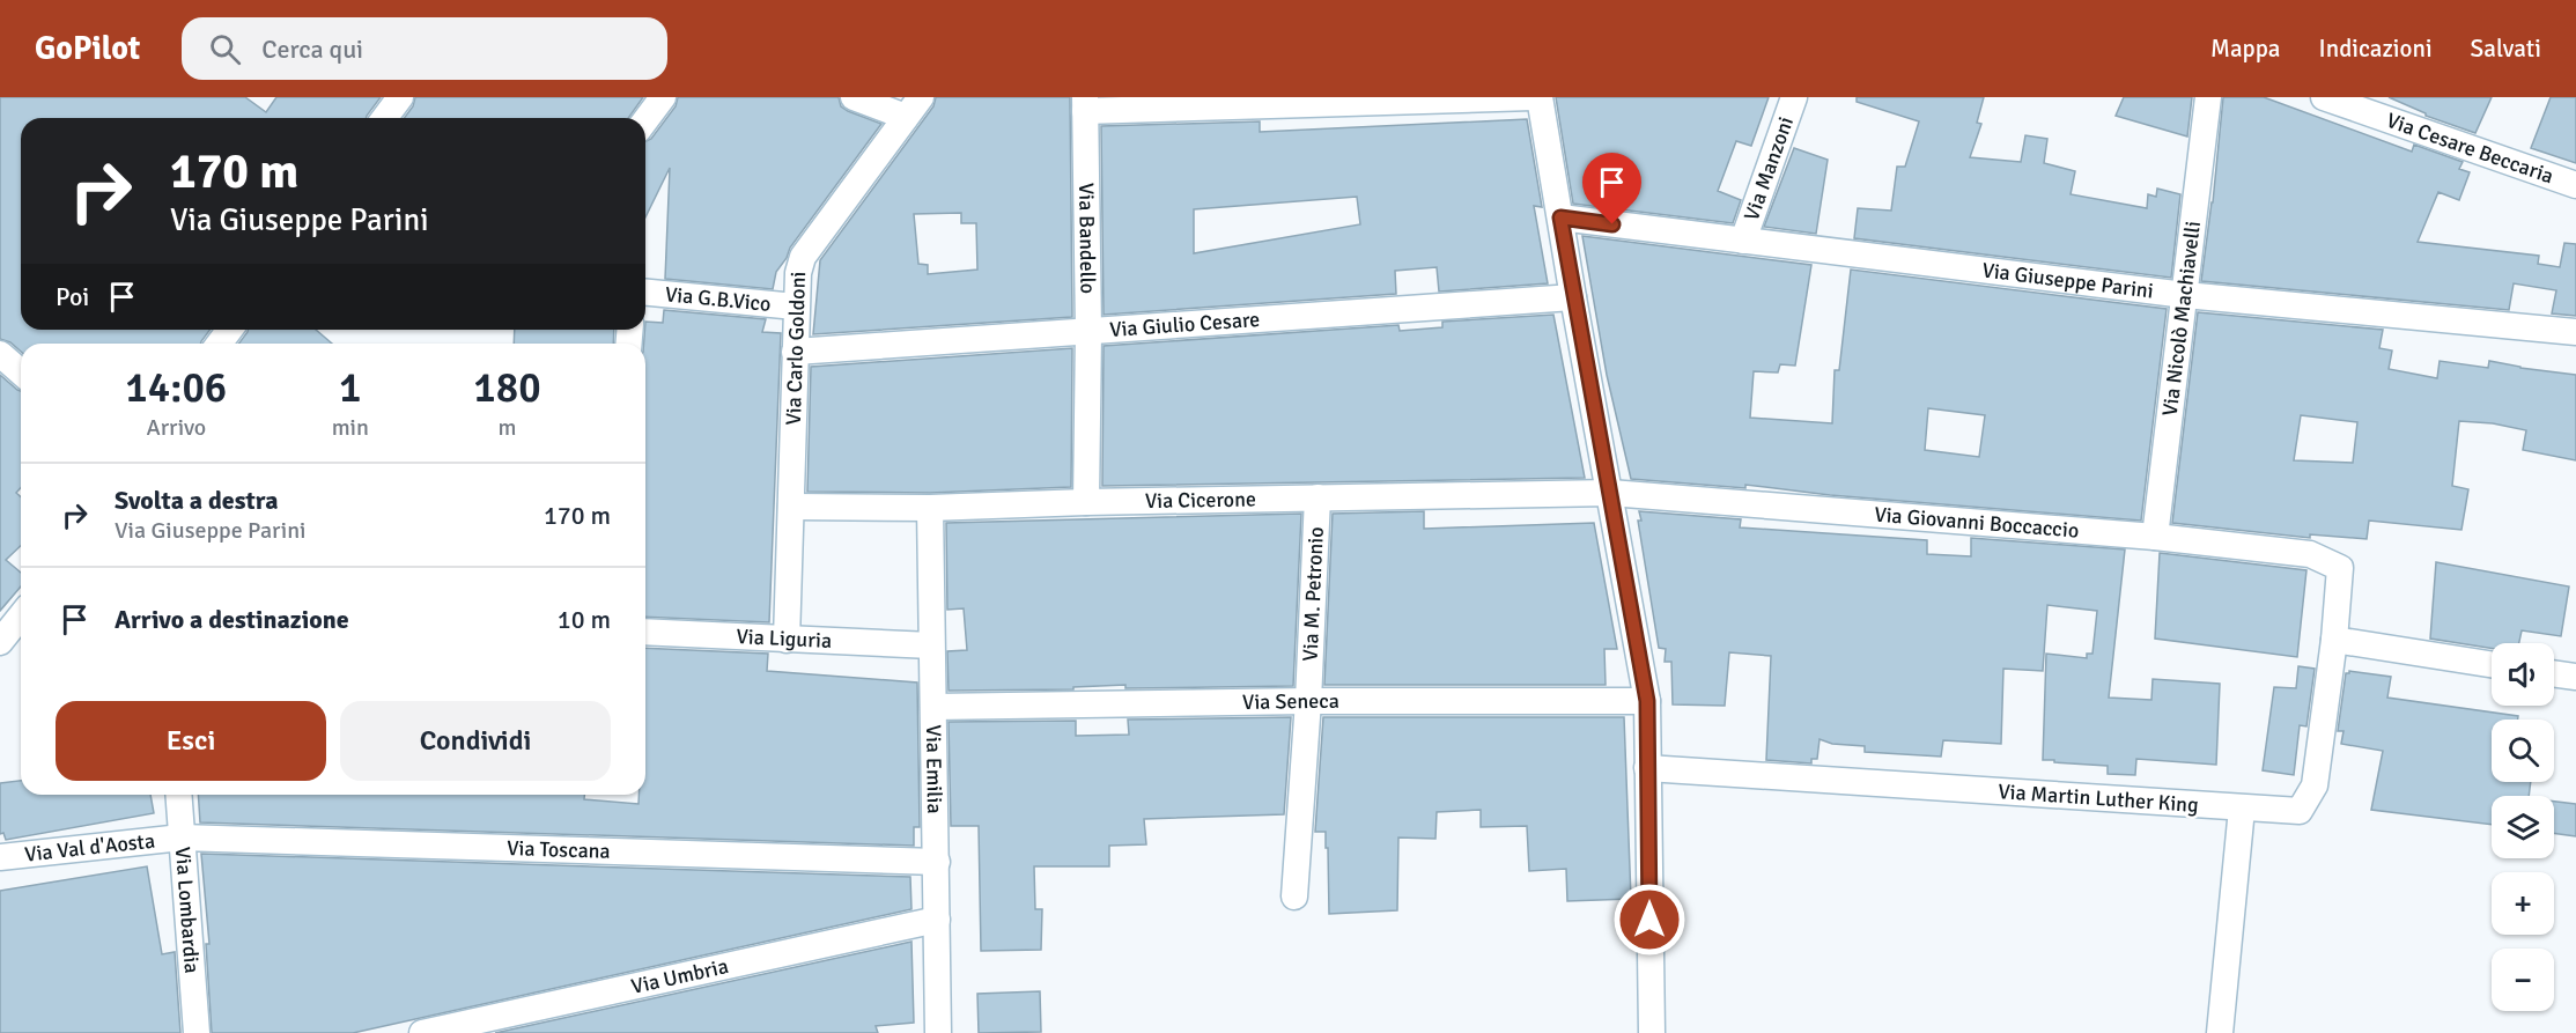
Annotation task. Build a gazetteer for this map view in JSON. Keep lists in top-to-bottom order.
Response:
{
  "streets": {
    "street": [
      "Via Cesare Beccaria",
      "Via Manzoni",
      "Via Bandello",
      "Via Giuseppe Parini",
      "Via G.B.Vico",
      "Via Nicolò Machiavelli",
      "Via Giulio Cesare",
      "Via Carlo Goldoni",
      "Via Cicerone",
      "Via Giovanni Boccaccio",
      "Via M. Petronio",
      "Via Liguria",
      "Via Seneca",
      "Via Emilia",
      "Via Martin Luther King",
      "Via Val d'Aosta",
      "Via Toscana",
      "Via Lombardia",
      "Via Umbria"
    ]
  },
  "crossings": [
    ["Via Manzoni", "Via Giuseppe Parini"],
    ["Via Bandello", "Via Giulio Cesare"],
    ["Via Bandello", "Via Cicerone"],
    ["Via Giuseppe Parini", "Via Nicolò Machiavelli"],
    ["Via G.B.Vico", "Via Carlo Goldoni"],
    ["Via Nicolò Machiavelli", "Via Giovanni Boccaccio"],
    ["Via Giulio Cesare", "Via Carlo Goldoni"],
    ["Via Carlo Goldoni", "Via Cicerone"],
    ["Via Carlo Goldoni", "Via Liguria"],
    ["Via Cicerone", "Via Giovanni Boccaccio"],
    ["Via Cicerone", "Via M. Petronio"],
    ["Via Cicerone", "Via Emilia"],
    ["Via Giovanni Boccaccio", "Via Martin Luther King"],
    ["Via M. Petronio", "Via Seneca"],
    ["Via Liguria", "Via Emilia"],
    ["Via Seneca", "Via Emilia"],
    ["Via Emilia", "Via Toscana"],
    ["Via Emilia", "Via Umbria"],
    ["Via Val d'Aosta", "Via Toscana"],
    ["Via Val d'Aosta", "Via Lombardia"],
    ["Via Toscana", "Via Lombardia"]
  ],
  "page": {
    "header": "GoPilot",
    "search": "Cerca qui",
    "nav": ["Mappa", "Indicazioni", "Salvati"],
    "turn": ["170 m", "Via Giuseppe Parini"],
    "then": "Poi",
    "eta": [
      "14:06",
      "Arrivo",
      "1",
      "min",
      "180",
      "m"
    ],
    "list": [
      {
        "name": "Svolta a destra",
        "note": "Via Giuseppe Parini",
        "value": "170 m"
      },
      {
        "name": "Arrivo a destinazione",
        "value": "10 m"
      }
    ],
    "map_buttons": ["+", "−"],
    "buttons": ["Esci", "Condividi"]
  }
}
